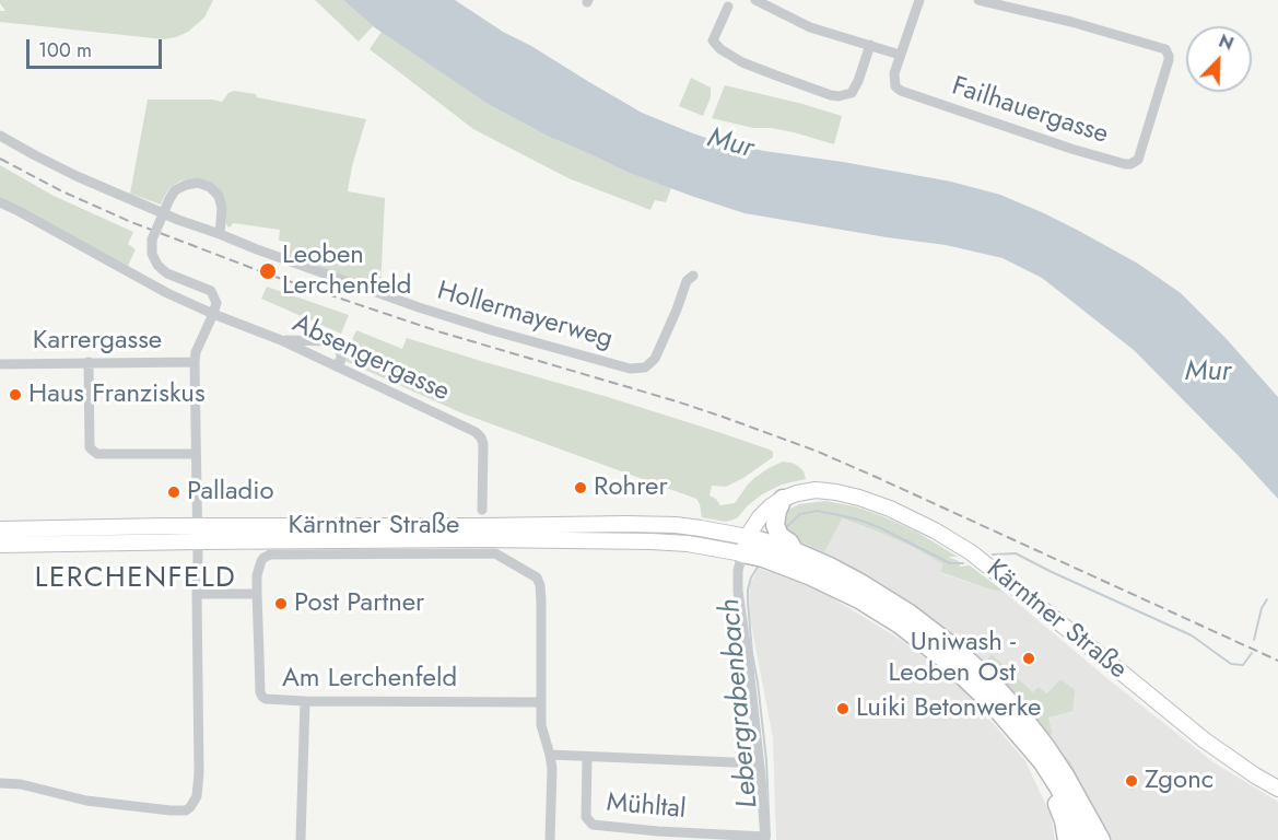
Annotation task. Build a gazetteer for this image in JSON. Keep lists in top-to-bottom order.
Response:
{
  "streets": {
    "main road": ["Kärntner Straße"],
    "street": [
      "Failhauergasse",
      "Hollermayerweg",
      "Karrergasse",
      "Absengergasse",
      "Am Lerchenfeld",
      "Mühltal"
    ]
  },
  "districts": ["LERCHENFELD"],
  "water": ["Mur", "Lebergrabenbach"],
  "places": [
    "Leoben Lerchenfeld",
    "Haus Franziskus",
    "Rohrer",
    "Palladio",
    "Post Partner",
    "Uniwash - Leoben Ost",
    "Luiki Betonwerke",
    "Zgonc"
  ],
  "scale_bar": "100 m",
  "north": "top right"
}
